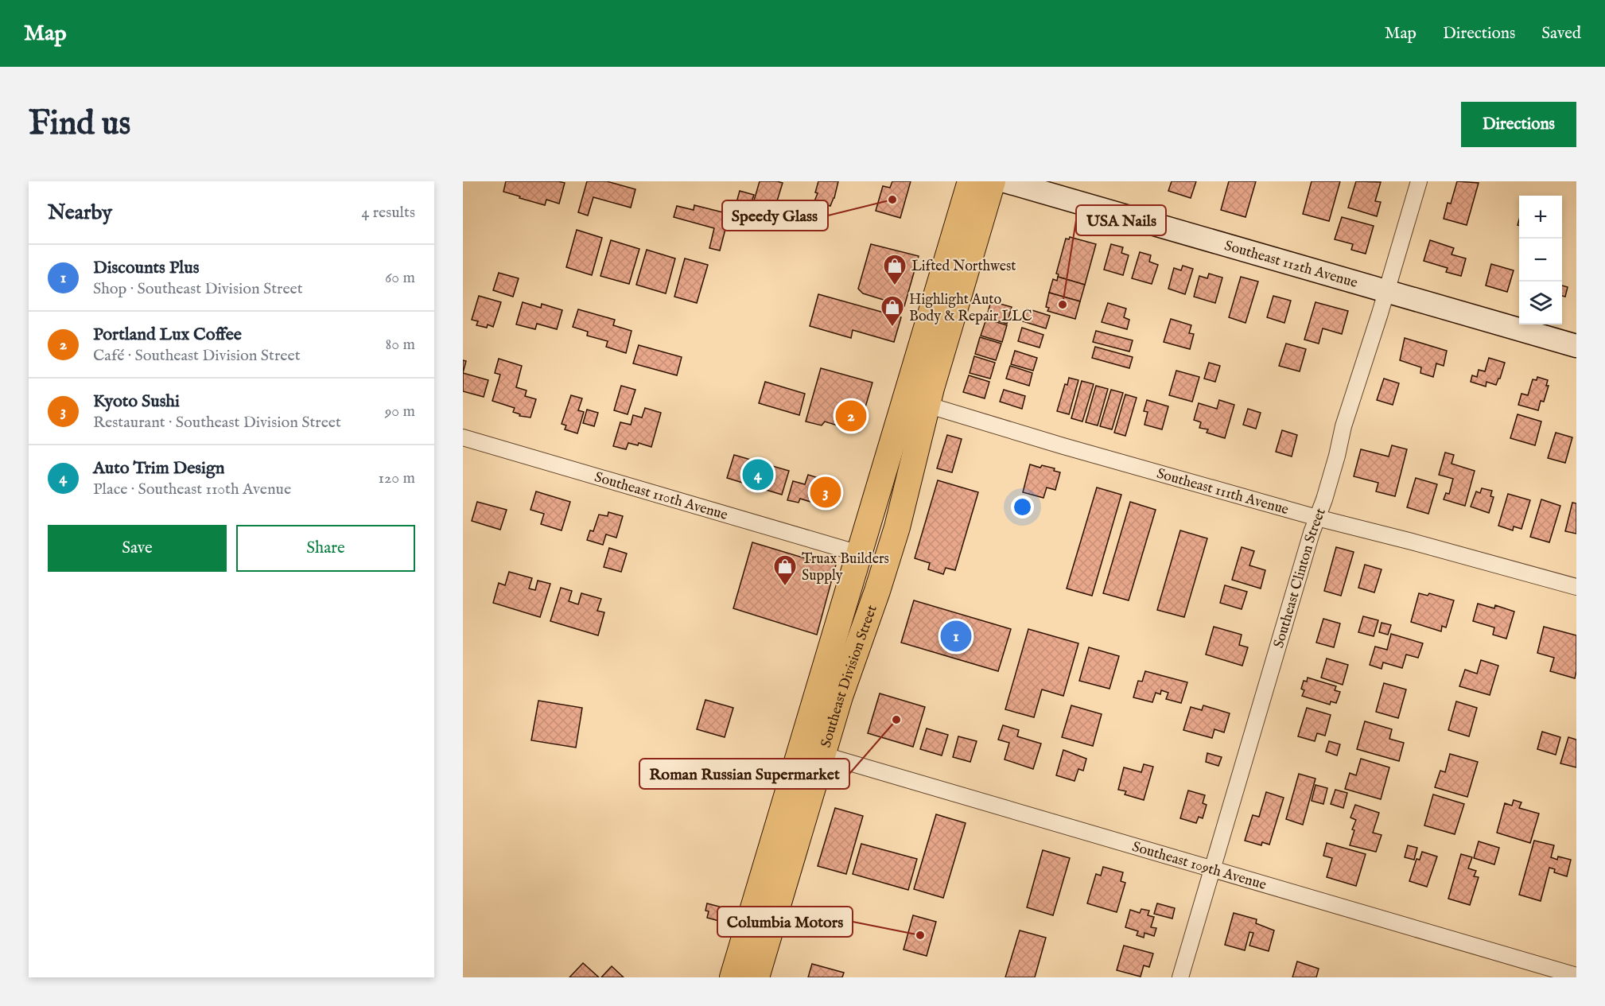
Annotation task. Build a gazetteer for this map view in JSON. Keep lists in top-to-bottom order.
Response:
{
  "streets": {
    "main road": ["Southeast 112th Avenue", "Southeast Division Street"],
    "street": [
      "Southeast 111th Avenue",
      "Southeast 110th Avenue",
      "Southeast Clinton Street",
      "Southeast 109th Avenue"
    ]
  },
  "crossings": [
    ["Southeast 112th Avenue", "Southeast Clinton Street"],
    ["Southeast 111th Avenue", "Southeast Clinton Street"],
    ["Southeast 111th Avenue", "Southeast Division Street"],
    ["Southeast 110th Avenue", "Southeast Division Street"],
    ["Southeast Clinton Street", "Southeast 109th Avenue"],
    ["Southeast Division Street", "Southeast 109th Avenue"]
  ],
  "places": {
    "other": [
      "Speedy Glass",
      "USA Nails",
      "Roman Russian Supermarket",
      "Columbia Motors"
    ],
    "shop": ["Lifted Northwest", "Highlight Auto Body & Repair LLC", "Truax Builders Supply"]
  },
  "page": {
    "header": "Map",
    "nav": ["Map", "Directions", "Saved"],
    "buttons": [
      "Directions",
      ["Save", "Share"]
    ],
    "title": "Find us",
    "heading": ["Nearby", "4 results"],
    "map_buttons": ["+", "−"],
    "list": [
      {
        "mark": "1",
        "name": "Discounts Plus",
        "note": "Shop · Southeast Division Street",
        "value": "60 m"
      },
      {
        "mark": "2",
        "name": "Portland Lux Coffee",
        "note": "Café · Southeast Division Street",
        "value": "80 m"
      },
      {
        "mark": "3",
        "name": "Kyoto Sushi",
        "note": "Restaurant · Southeast Division Street",
        "value": "90 m"
      },
      {
        "mark": "4",
        "name": "Auto Trim Design",
        "note": "Place · Southeast 110th Avenue",
        "value": "120 m"
      }
    ],
    "pins": [
      "2",
      "4",
      "3",
      "1"
    ]
  }
}
